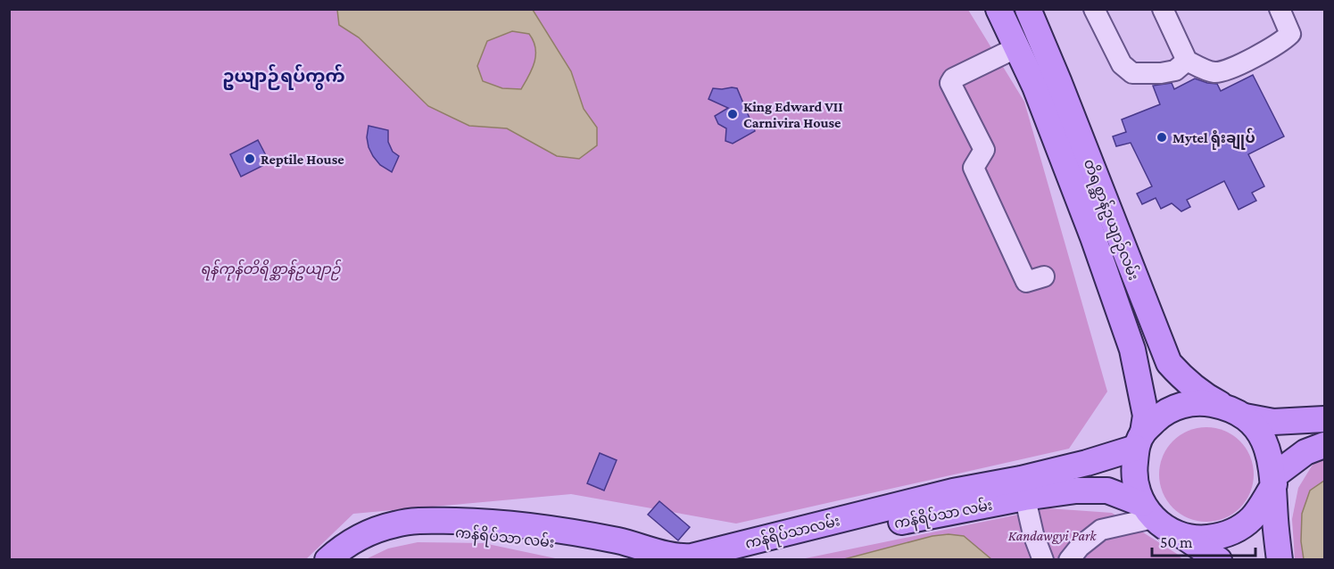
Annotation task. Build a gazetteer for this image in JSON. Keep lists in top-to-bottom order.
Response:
{
  "streets": {
    "main road": ["တိရစ္ဆာန်ဥယျာဉ်လမ်း", "ကန်ရိပ်သာ လမ်း", "ကန်ရိပ်သာလမ်း"]
  },
  "crossings": [
    ["တိရစ္ဆာန်ဥယျာဉ်လမ်း", "ကန်ရိပ်သာ လမ်း"],
    ["တိရစ္ဆာန်ဥယျာဉ်လမ်း", "ကန်ရိပ်သာလမ်း"],
    ["ကန်ရိပ်သာ လမ်း", "ကန်ရိပ်သာလမ်း"]
  ],
  "districts": ["ဥယျာဉ်ရပ်ကွက်"],
  "parks": ["ရန်ကုန်တိရိစ္ဆာန်ဥယျာဉ်", "Kandawgyi Park"],
  "places": ["King Edward VII Carnivira House", "Mytel ရုံးချုပ်", "Reptile House"],
  "scale_bar": "50 m"
}
